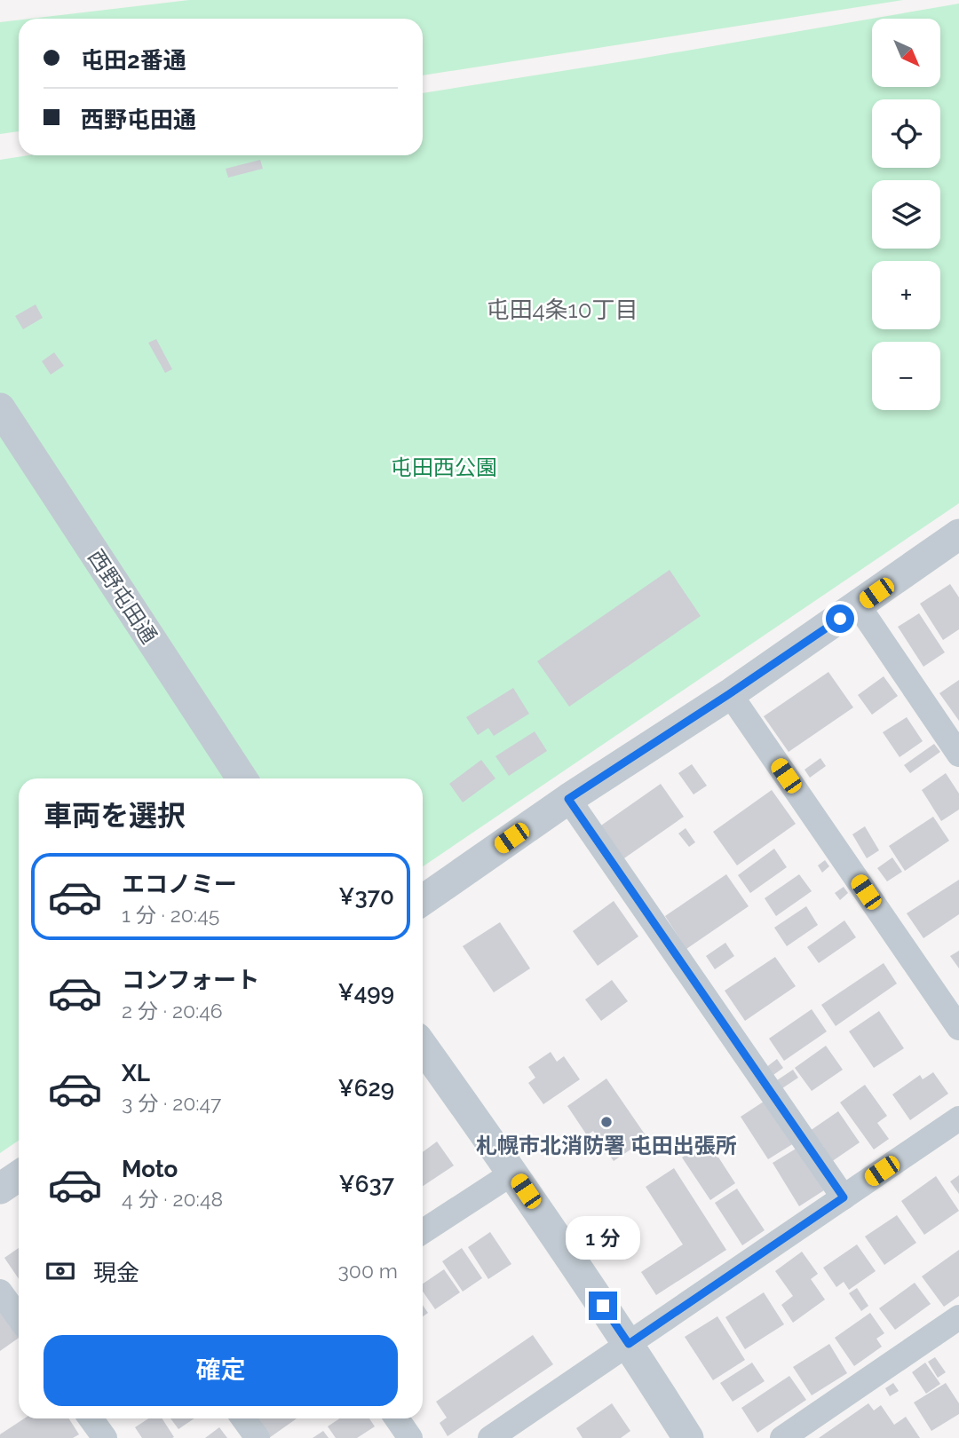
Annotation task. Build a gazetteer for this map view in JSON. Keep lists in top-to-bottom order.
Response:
{
  "streets": {
    "street": ["西野屯田通"]
  },
  "districts": ["屯田4条10丁目"],
  "parks": ["屯田西公園"],
  "places": ["札幌市北消防署 屯田出張所"],
  "north": "bottom right",
  "page": {
    "map_buttons": ["+", "−"],
    "banner": ["屯田2番通", "西野屯田通"],
    "heading": "車両を選択",
    "list": [
      {
        "name": "エコノミー",
        "note": "1 分 · 20:45",
        "value": "¥370"
      },
      {
        "name": "コンフォート",
        "note": "2 分 · 20:46",
        "value": "¥499"
      },
      {
        "name": "XL",
        "note": "3 分 · 20:47",
        "value": "¥629"
      },
      {
        "name": "Moto",
        "note": "4 分 · 20:48",
        "value": "¥637"
      }
    ],
    "bubble": "1 分",
    "pay": ["現金", "300 m"],
    "buttons": "確定"
  }
}
